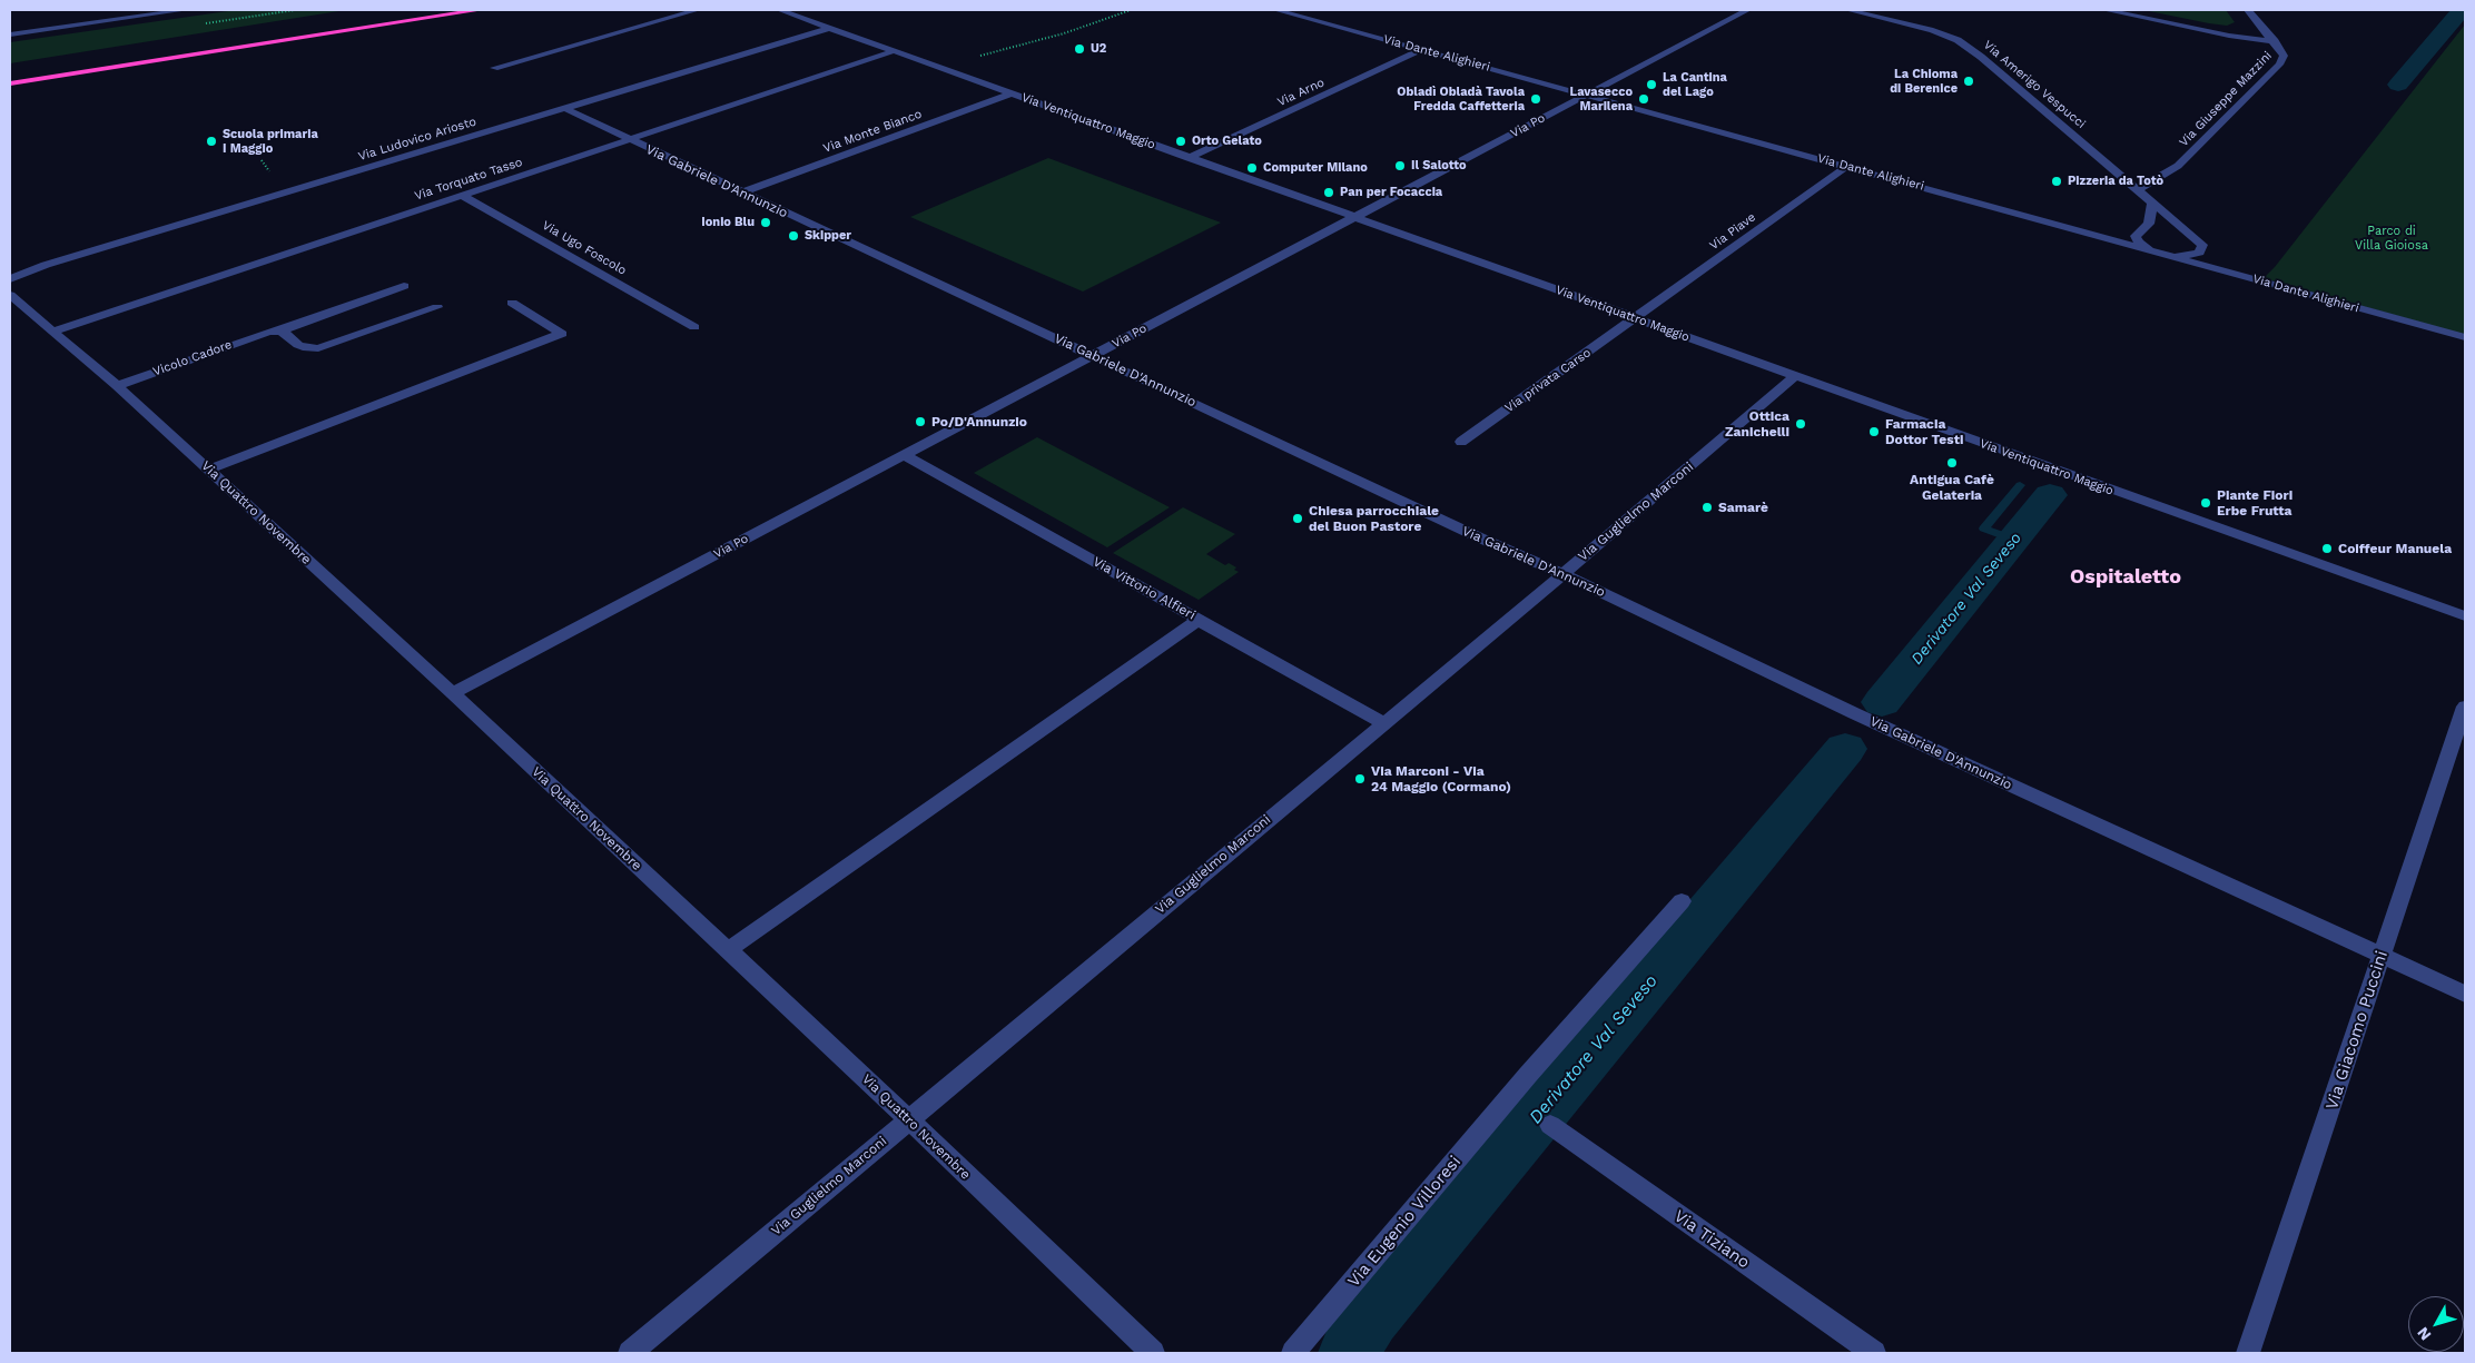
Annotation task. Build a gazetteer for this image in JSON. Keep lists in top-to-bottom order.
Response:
{
  "streets": {
    "street": [
      "Via Dante Alighieri",
      "Via Amerigo Vespucci",
      "Via Arno",
      "Via Giuseppe Mazzini",
      "Via Ventiquattro Maggio",
      "Via Po",
      "Via Monte Bianco",
      "Via Ludovico Ariosto",
      "Via Torquato Tasso",
      "Via Gabriele D'Annunzio",
      "Via Piave",
      "Via Ugo Foscolo",
      "Vicolo Cadore",
      "Via privata Carso",
      "Via Guglielmo Marconi",
      "Via Quattro Novembre",
      "Via Vittorio Alfieri",
      "Via Giacomo Puccini",
      "Via Eugenio Villoresi",
      "Via Tiziano"
    ]
  },
  "crossings": [
    ["Via Dante Alighieri", "Via Amerigo Vespucci"],
    ["Via Dante Alighieri", "Via Arno"],
    ["Via Dante Alighieri", "Via Po"],
    ["Via Dante Alighieri", "Via Piave"],
    ["Via Amerigo Vespucci", "Via Giuseppe Mazzini"],
    ["Via Arno", "Via Ventiquattro Maggio"],
    ["Via Ventiquattro Maggio", "Via Po"],
    ["Via Ventiquattro Maggio", "Via Monte Bianco"],
    ["Via Ventiquattro Maggio", "Via Ludovico Ariosto"],
    ["Via Ventiquattro Maggio", "Via Torquato Tasso"],
    ["Via Ventiquattro Maggio", "Via Piave"],
    ["Via Ventiquattro Maggio", "Via privata Carso"],
    ["Via Ventiquattro Maggio", "Via Guglielmo Marconi"],
    ["Via Po", "Via Gabriele D'Annunzio"],
    ["Via Po", "Via Quattro Novembre"],
    ["Via Po", "Via Vittorio Alfieri"],
    ["Via Monte Bianco", "Via Gabriele D'Annunzio"],
    ["Via Ludovico Ariosto", "Via Gabriele D'Annunzio"],
    ["Via Torquato Tasso", "Via Gabriele D'Annunzio"],
    ["Via Torquato Tasso", "Via Ugo Foscolo"],
    ["Via Torquato Tasso", "Via Quattro Novembre"],
    ["Via Gabriele D'Annunzio", "Via Guglielmo Marconi"],
    ["Via Gabriele D'Annunzio", "Via Giacomo Puccini"],
    ["Via Piave", "Via privata Carso"],
    ["Vicolo Cadore", "Via Quattro Novembre"],
    ["Via Guglielmo Marconi", "Via Quattro Novembre"],
    ["Via Guglielmo Marconi", "Via Vittorio Alfieri"]
  ],
  "districts": ["Ospitaletto"],
  "water": ["Derivatore Val Seveso"],
  "parks": ["Parco di Villa Gioiosa"],
  "places": [
    "U2",
    "La Chioma di Berenice",
    "La Cantina del Lago",
    "Obladì Obladà Tavola Fredda Caffetteria",
    "Lavasecco Marilena",
    "Scuola primaria I Maggio",
    "Orto Gelato",
    "Il Salotto",
    "Computer Milano",
    "Pizzeria da Totò",
    "Pan per Focaccia",
    "Ionio Blu",
    "Skipper",
    "Po/D'Annunzio",
    "Ottica Zanichelli",
    "Farmacia Dottor Testi",
    "Antigua Cafè Gelateria",
    "Piante Fiori Erbe Frutta",
    "Samarè",
    "Chiesa parrocchiale del Buon Pastore",
    "Coiffeur Manuela",
    "Via Marconi - Via 24 Maggio (Cormano)"
  ],
  "north": "bottom left"
}
